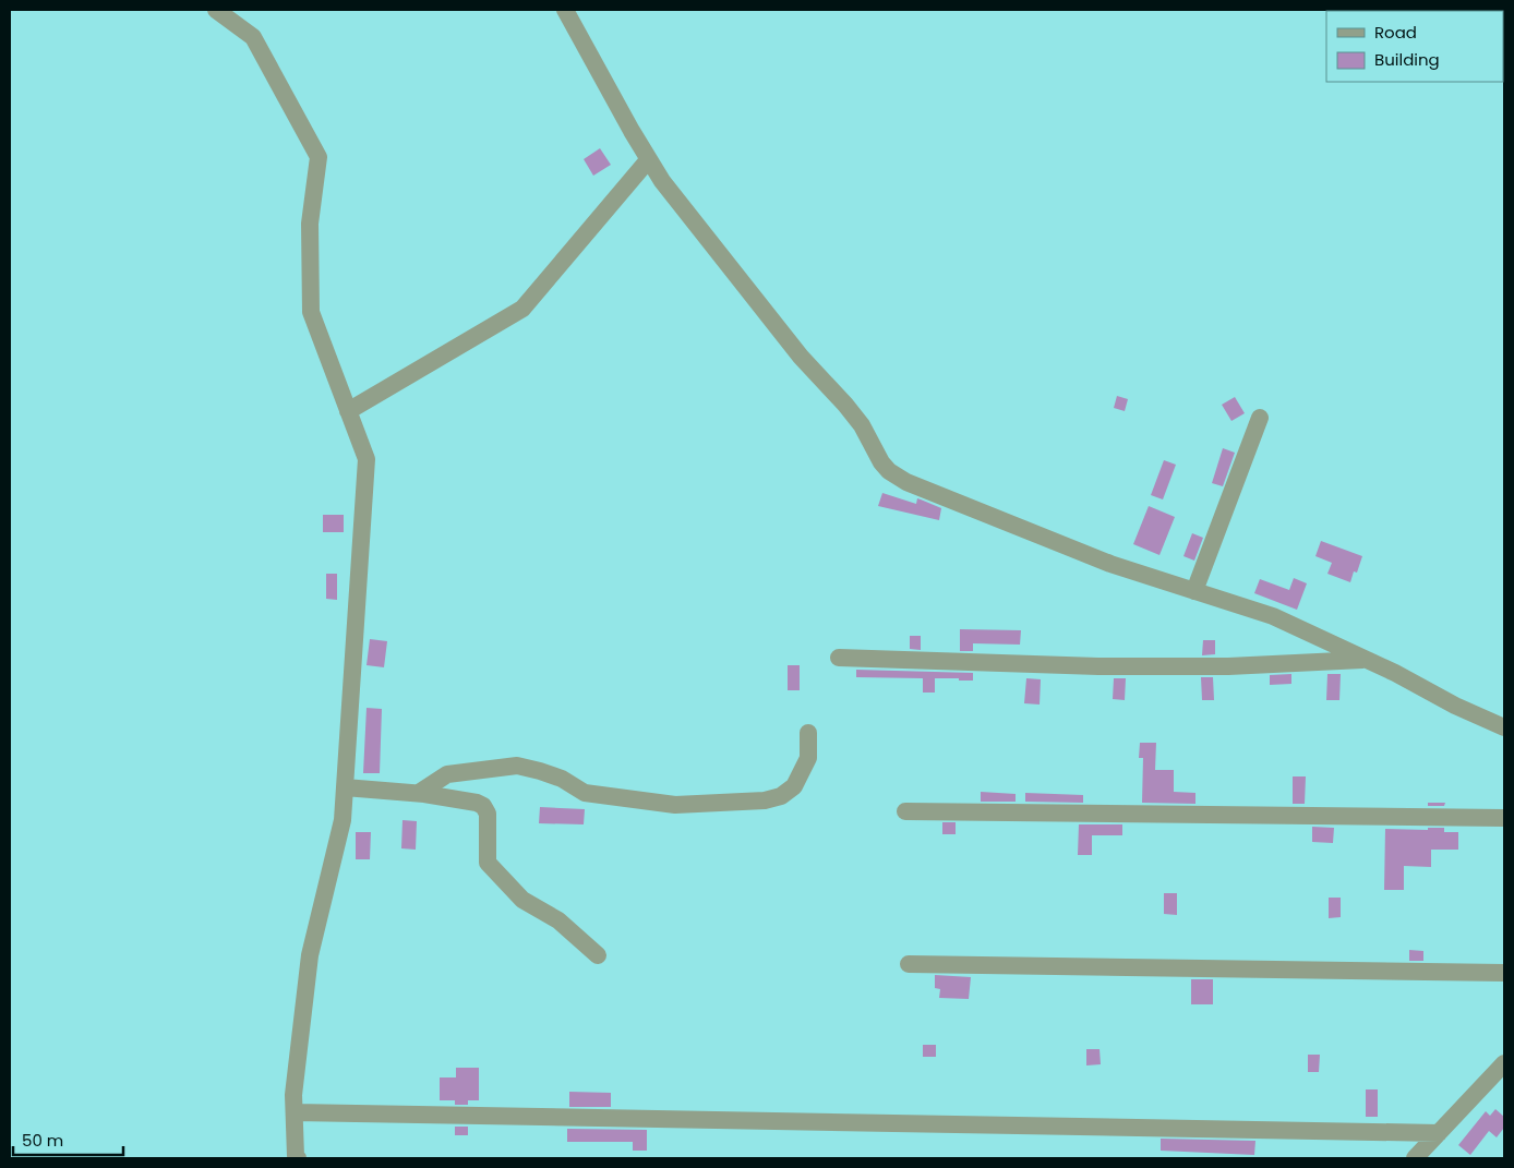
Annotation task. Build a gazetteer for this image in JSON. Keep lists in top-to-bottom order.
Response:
{
  "legend": ["Road", "Building"],
  "scale_bar": "50 m"
}
